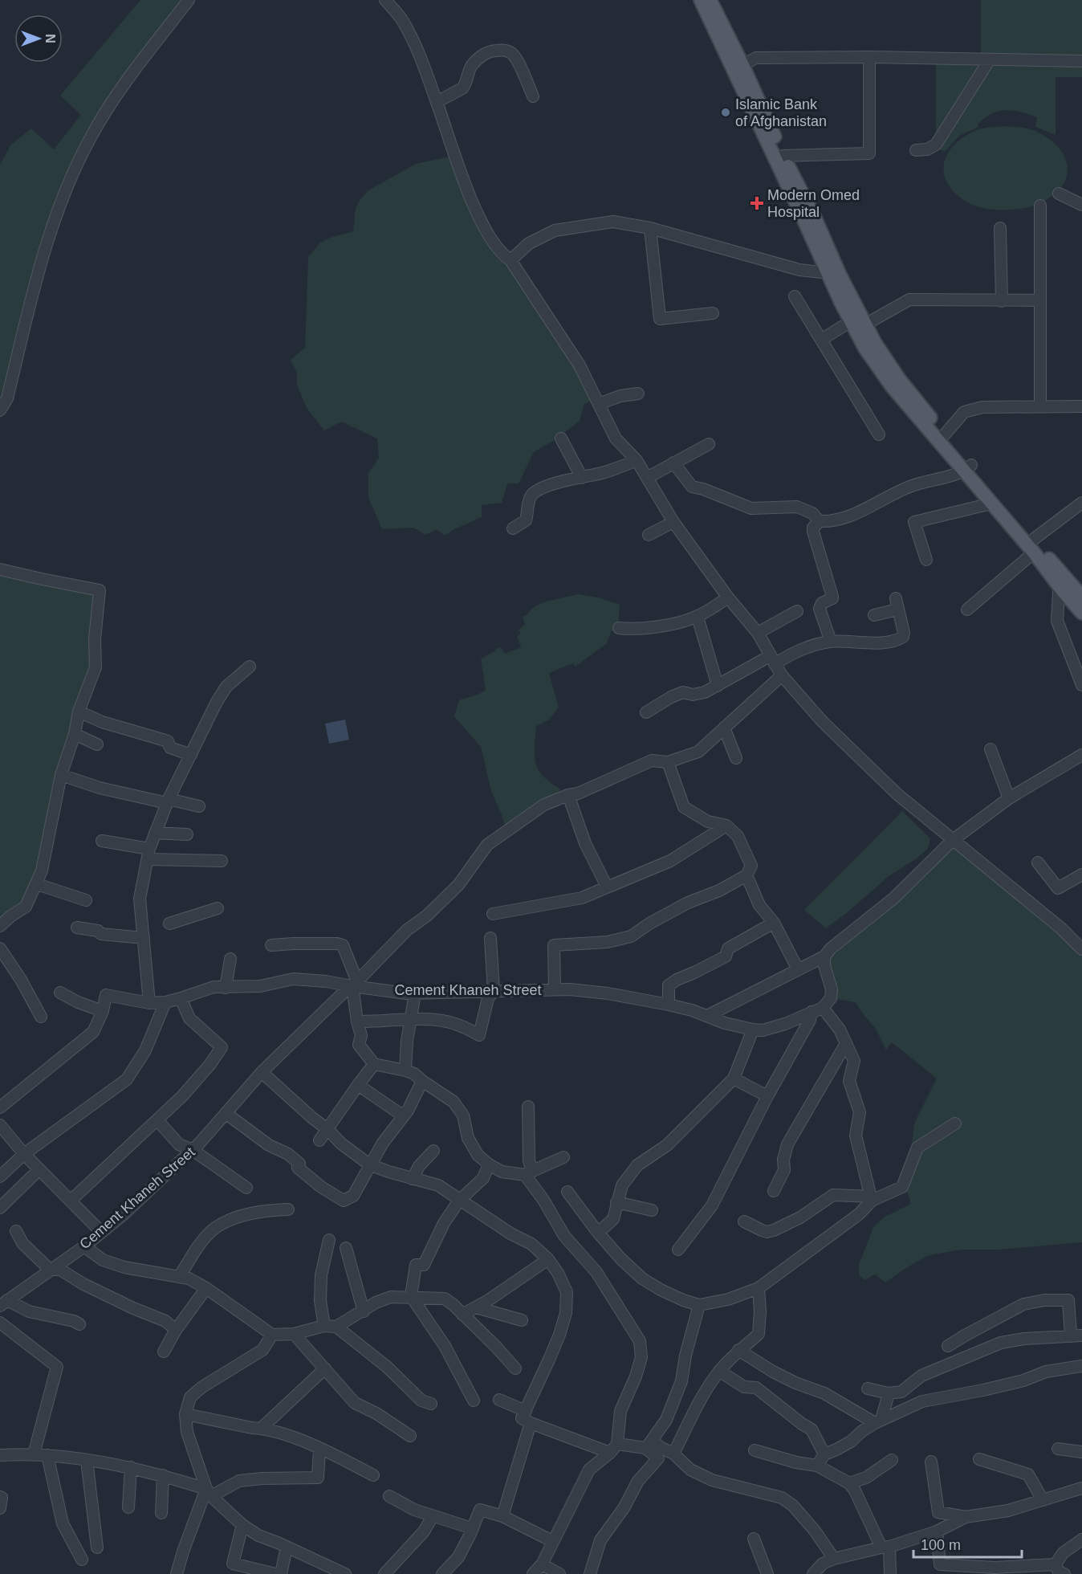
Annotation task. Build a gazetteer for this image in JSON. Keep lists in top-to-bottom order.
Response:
{
  "streets": {
    "street": ["Cement Khaneh Street"]
  },
  "places": {
    "other": ["Islamic Bank of Afghanistan"],
    "health": ["Modern Omed Hospital"]
  },
  "scale_bar": "100 m",
  "north": "right"
}
